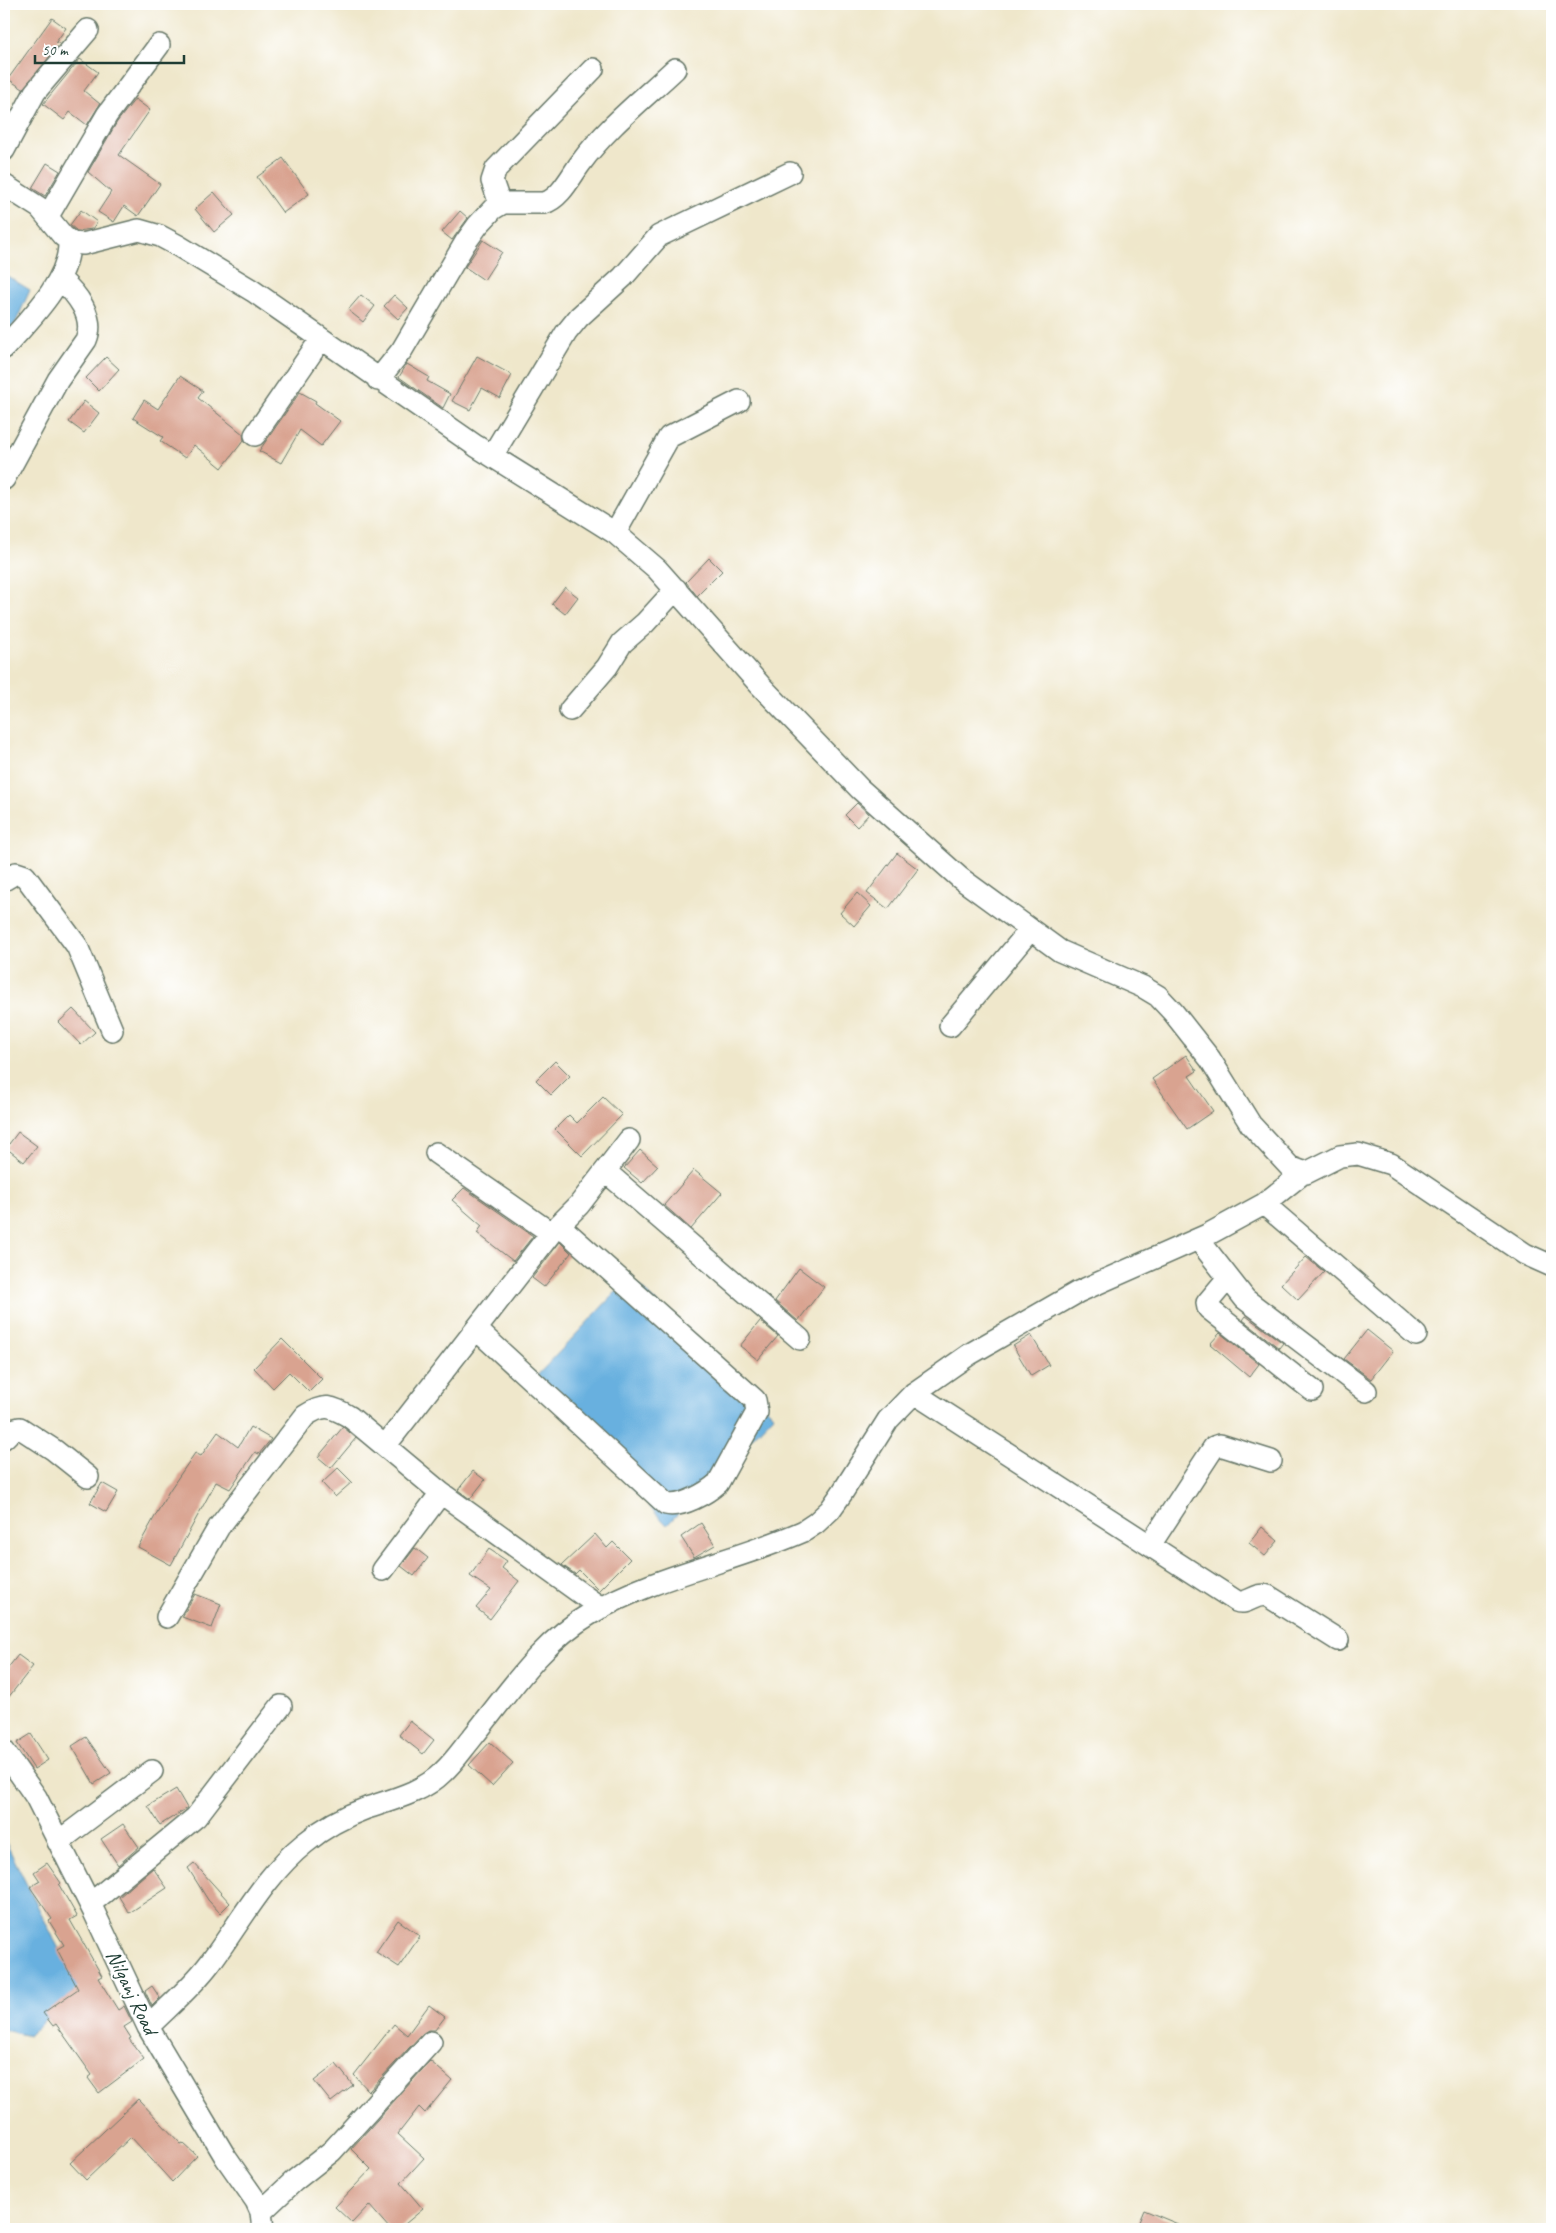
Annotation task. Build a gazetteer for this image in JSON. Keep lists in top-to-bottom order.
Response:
{
  "streets": {
    "street": ["Nilganj Road"]
  },
  "scale_bar": "50 m"
}
